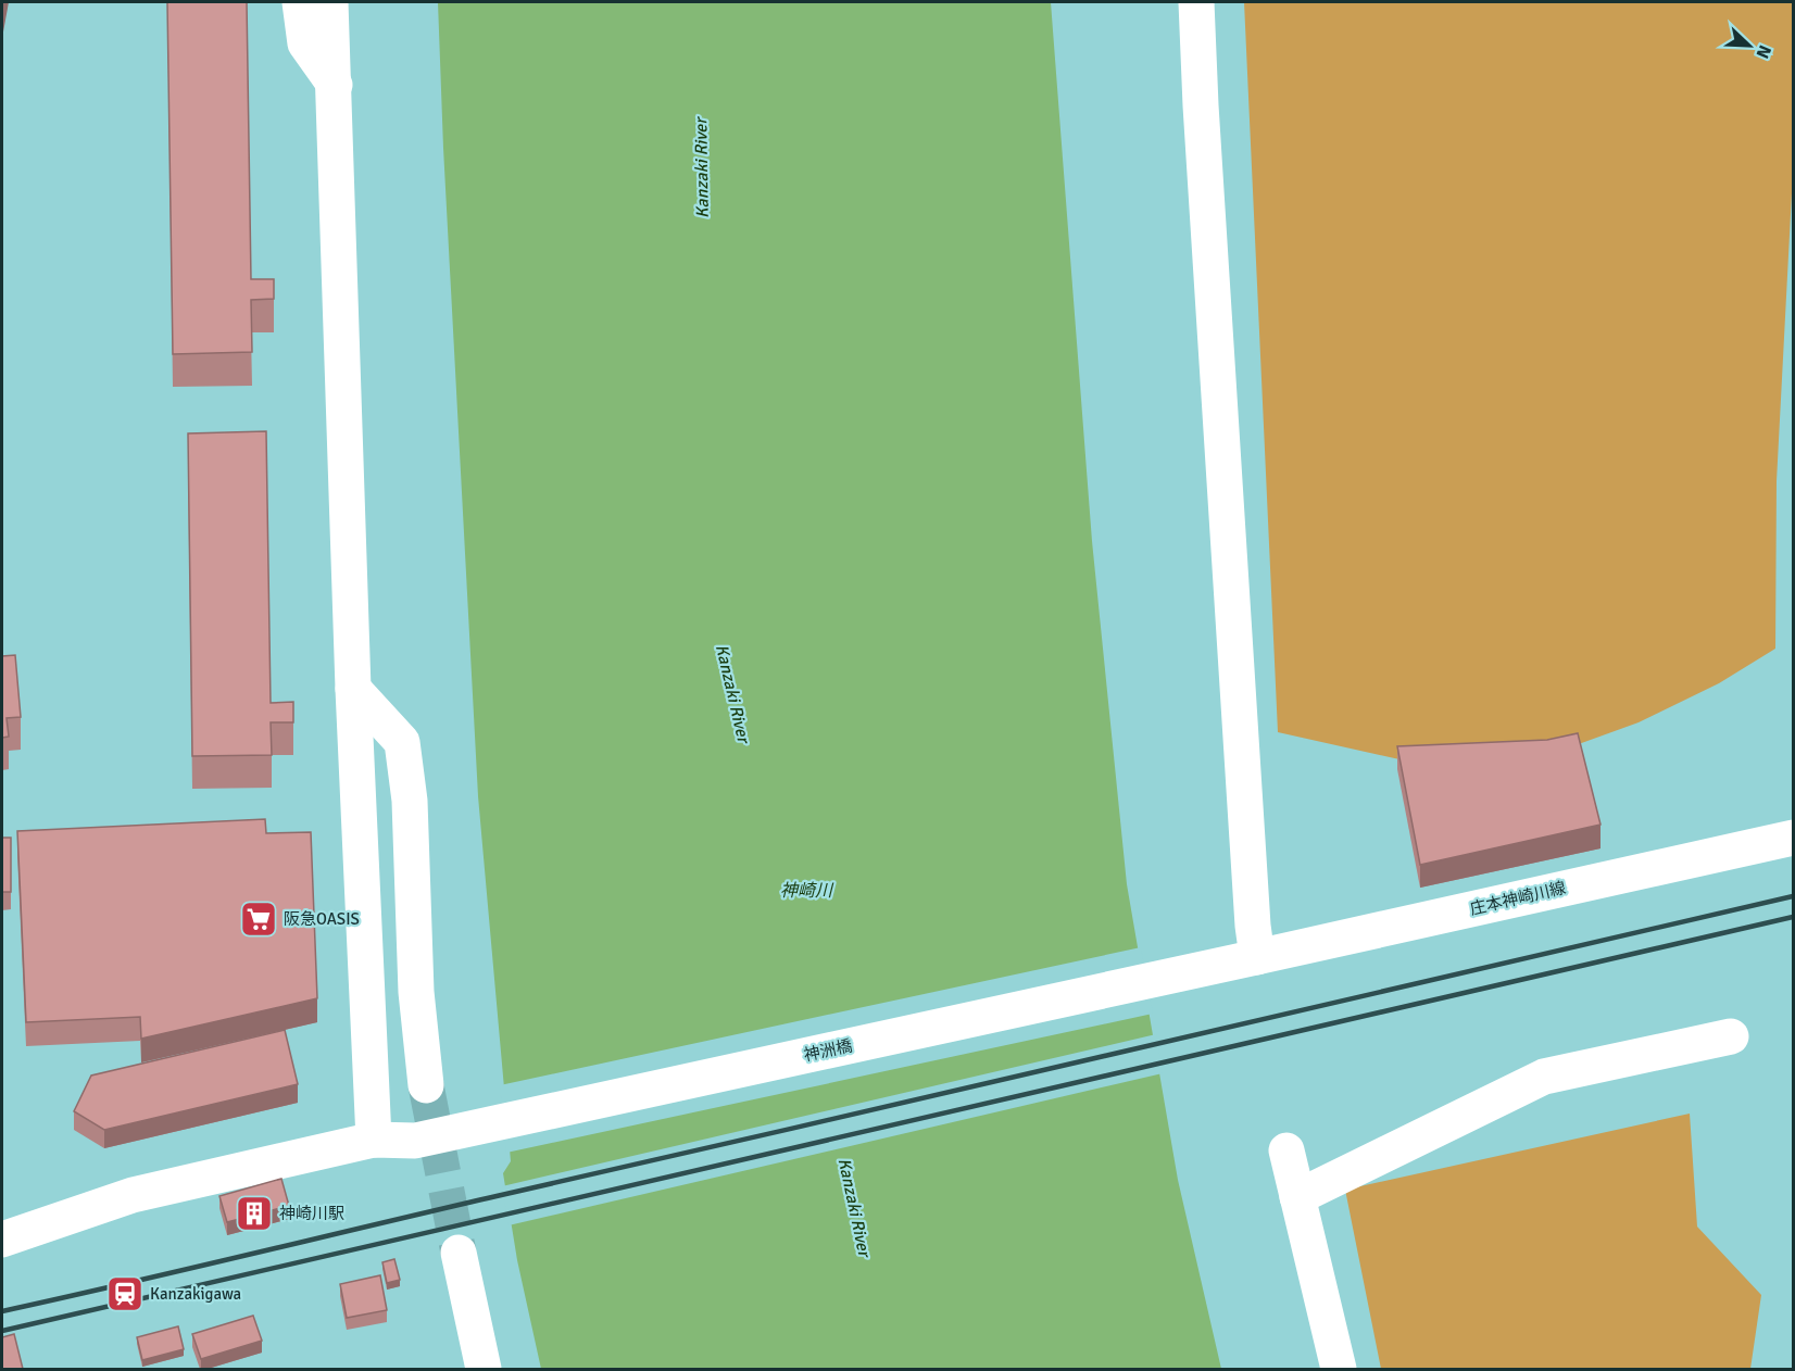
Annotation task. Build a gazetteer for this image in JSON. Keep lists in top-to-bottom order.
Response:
{
  "streets": {
    "street": ["庄本神崎川線", "神洲橋"]
  },
  "crossings": [
    ["庄本神崎川線", "神洲橋"]
  ],
  "water": ["Kanzaki River", "神崎川"],
  "places": {
    "supermarket": ["阪急OASIS"],
    "building": ["神崎川駅"],
    "station": ["Kanzakigawa"]
  },
  "north": "bottom right"
}
